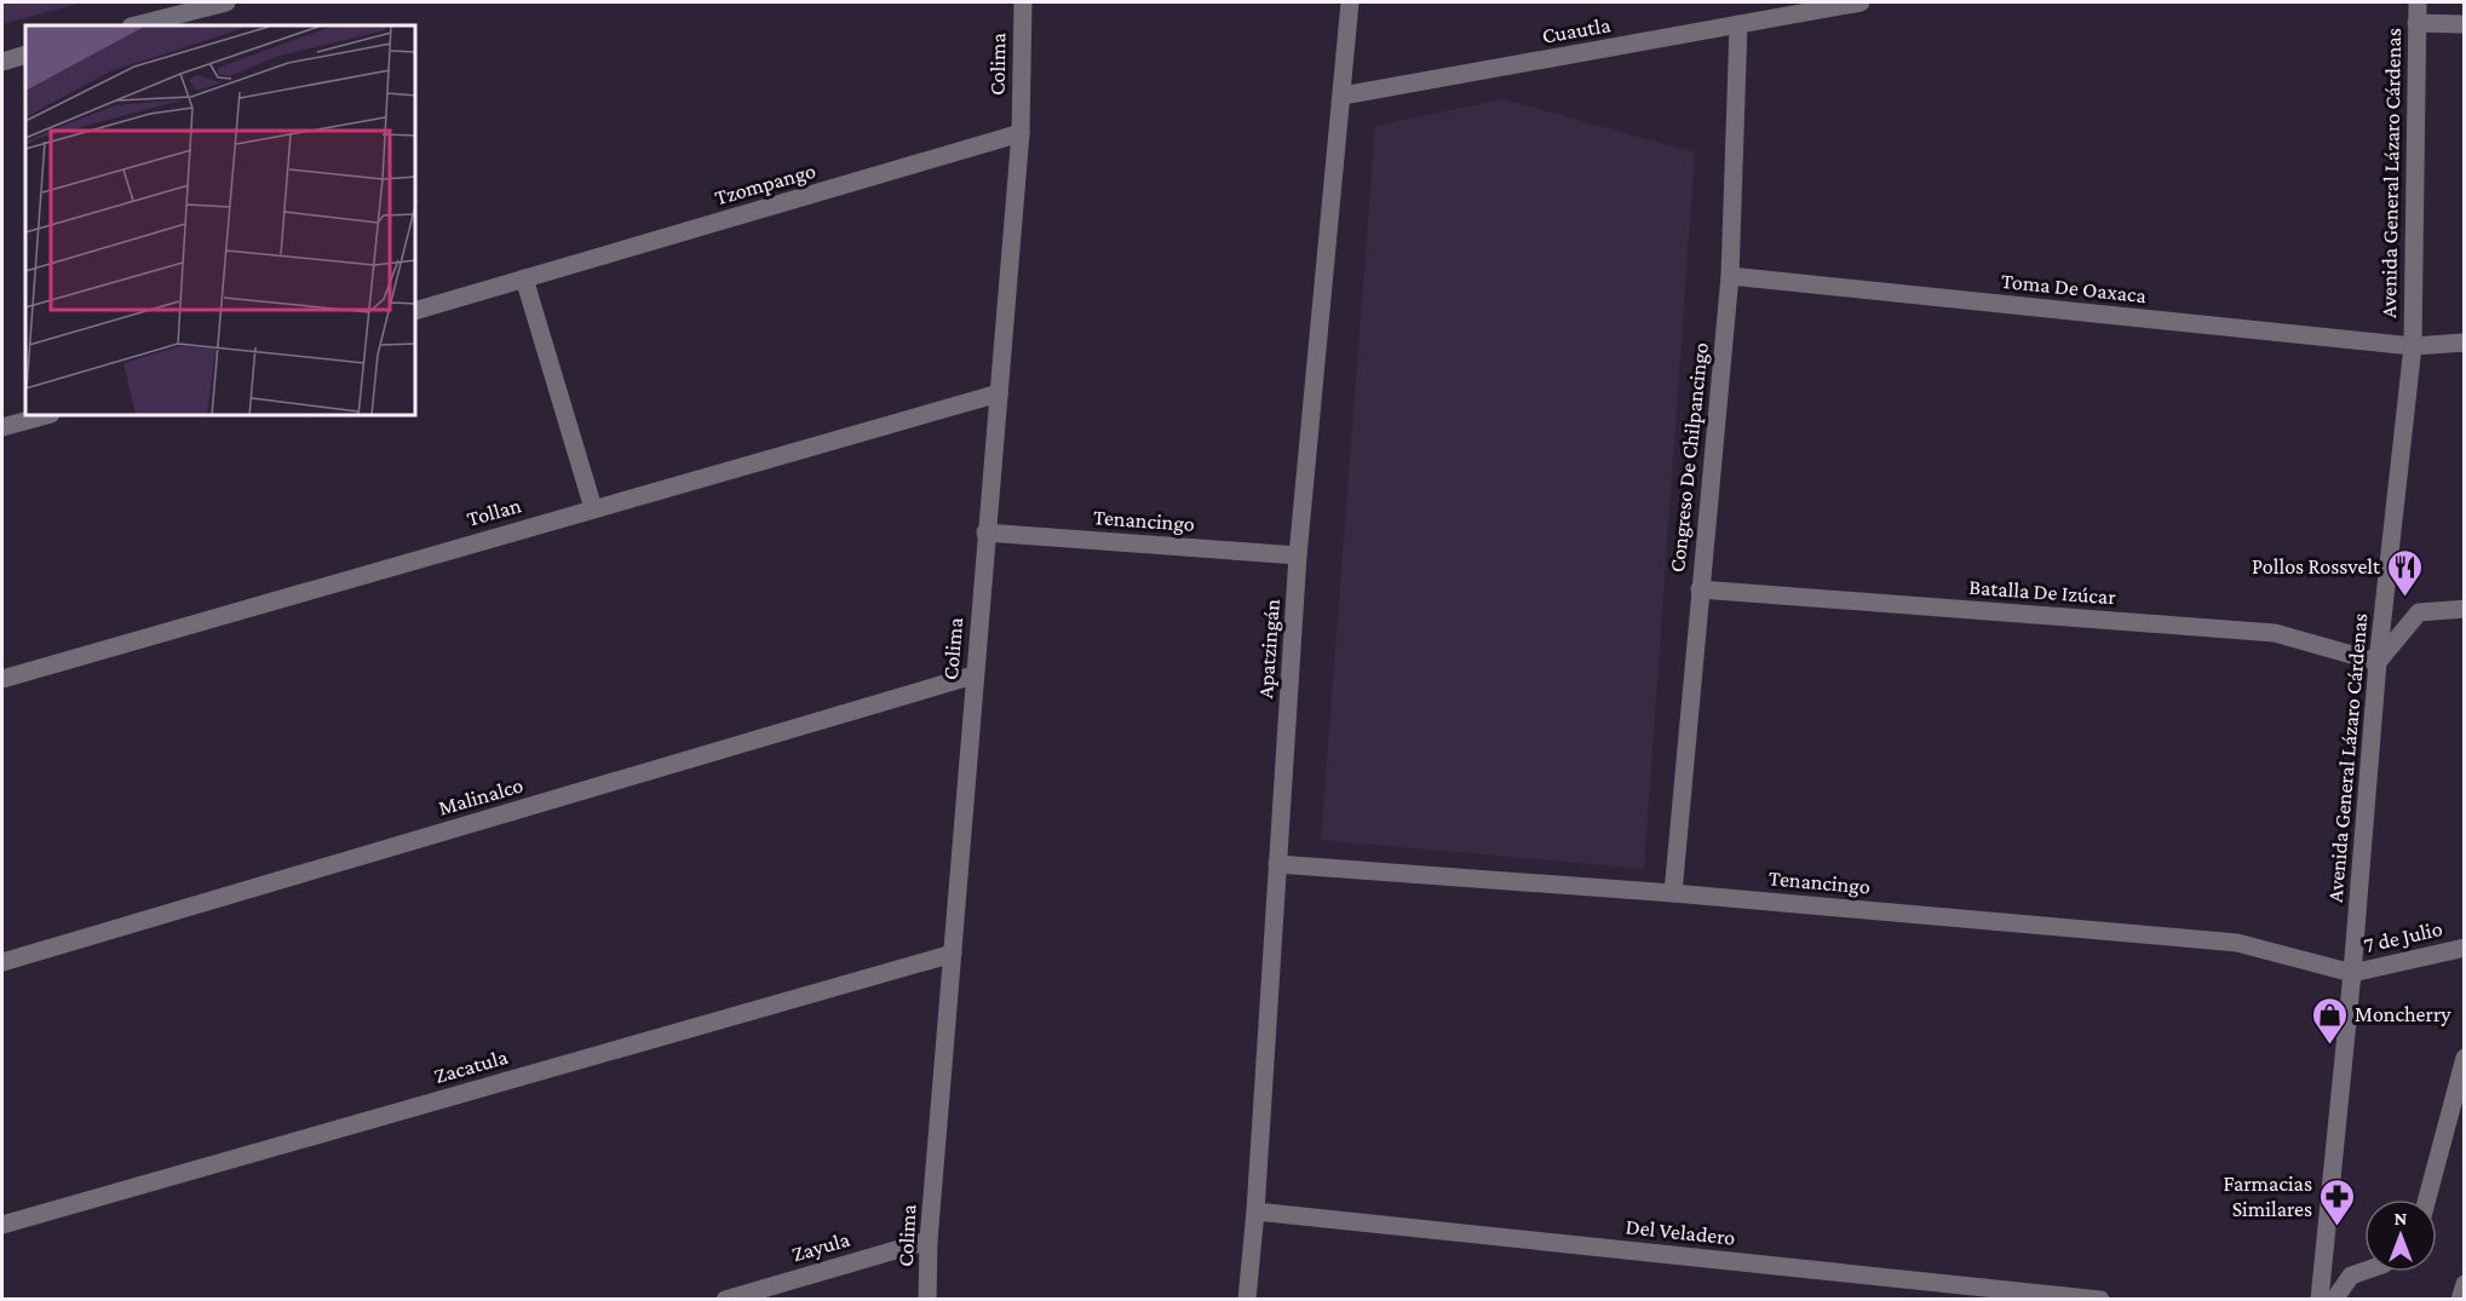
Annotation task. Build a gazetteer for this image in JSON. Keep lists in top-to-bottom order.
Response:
{
  "streets": {
    "street": [
      "Cuautla",
      "Colima",
      "Avenida General Lázaro Cárdenas",
      "Tzompango",
      "Toma De Oaxaca",
      "Congreso De Chilpancingo",
      "Tollan",
      "Tenancingo",
      "Batalla De Izúcar",
      "Apatzingán",
      "Malinalco",
      "7 de Julio",
      "Zacatula",
      "Del Veladero",
      "Zayula"
    ]
  },
  "crossings": [
    ["Cuautla", "Congreso De Chilpancingo"],
    ["Cuautla", "Apatzingán"],
    ["Colima", "Tzompango"],
    ["Colima", "Tollan"],
    ["Colima", "Tenancingo"],
    ["Colima", "Malinalco"],
    ["Colima", "Zacatula"],
    ["Colima", "Zayula"],
    ["Avenida General Lázaro Cárdenas", "Toma De Oaxaca"],
    ["Avenida General Lázaro Cárdenas", "Tenancingo"],
    ["Avenida General Lázaro Cárdenas", "Batalla De Izúcar"],
    ["Avenida General Lázaro Cárdenas", "7 de Julio"],
    ["Toma De Oaxaca", "Congreso De Chilpancingo"],
    ["Congreso De Chilpancingo", "Tenancingo"],
    ["Congreso De Chilpancingo", "Batalla De Izúcar"],
    ["Tenancingo", "Apatzingán"],
    ["Tenancingo", "7 de Julio"],
    ["Apatzingán", "Del Veladero"]
  ],
  "places": {
    "restaurant": ["Pollos Rossvelt"],
    "shop": ["Moncherry"],
    "pharmacy": ["Farmacias Similares"]
  },
  "north": "top"
}
